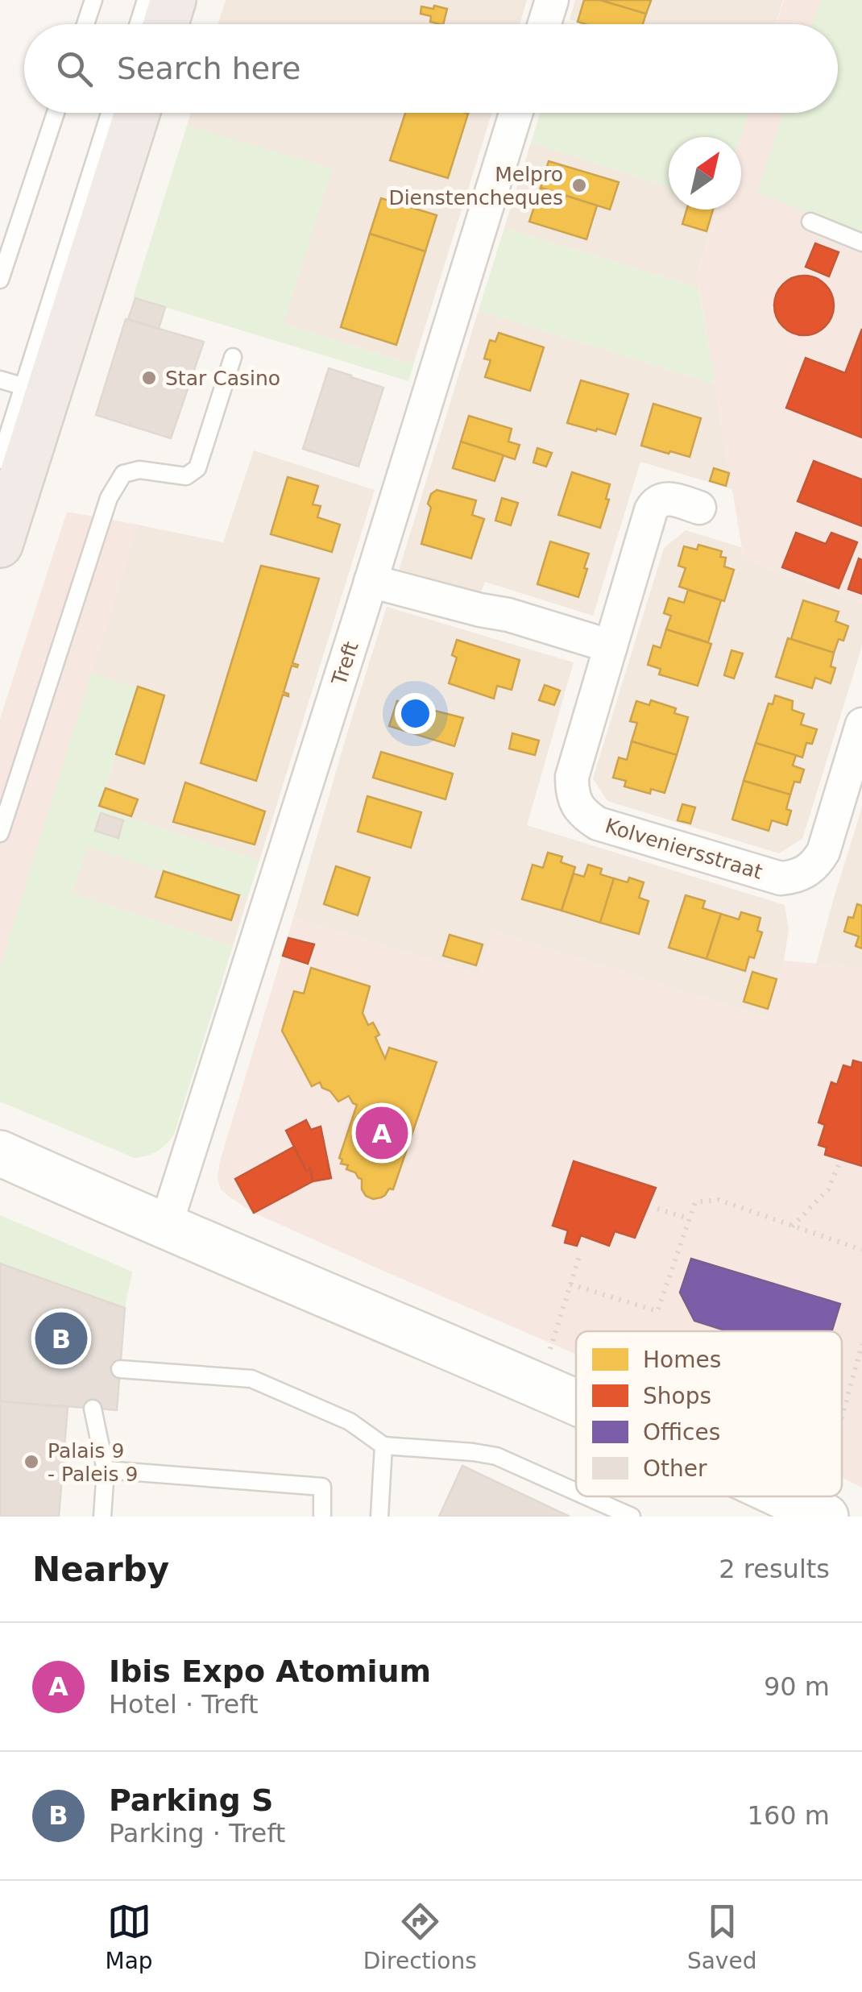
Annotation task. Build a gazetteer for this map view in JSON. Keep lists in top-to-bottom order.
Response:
{
  "streets": {
    "street": ["Treft", "Kolveniersstraat"]
  },
  "places": ["Melpro Dienstencheques", "Star Casino", "Palais 9 - Paleis 9"],
  "legend": [
    "Homes",
    "Shops",
    "Offices",
    "Other"
  ],
  "north": "top right",
  "page": {
    "search": "Search here",
    "pins": ["A", "B"],
    "heading": ["Nearby", "2 results"],
    "list": [
      {
        "mark": "A",
        "name": "Ibis Expo Atomium",
        "note": "Hotel · Treft",
        "value": "90 m"
      },
      {
        "mark": "B",
        "name": "Parking S",
        "note": "Parking · Treft",
        "value": "160 m"
      }
    ],
    "nav": ["Map", "Directions", "Saved"]
  }
}
